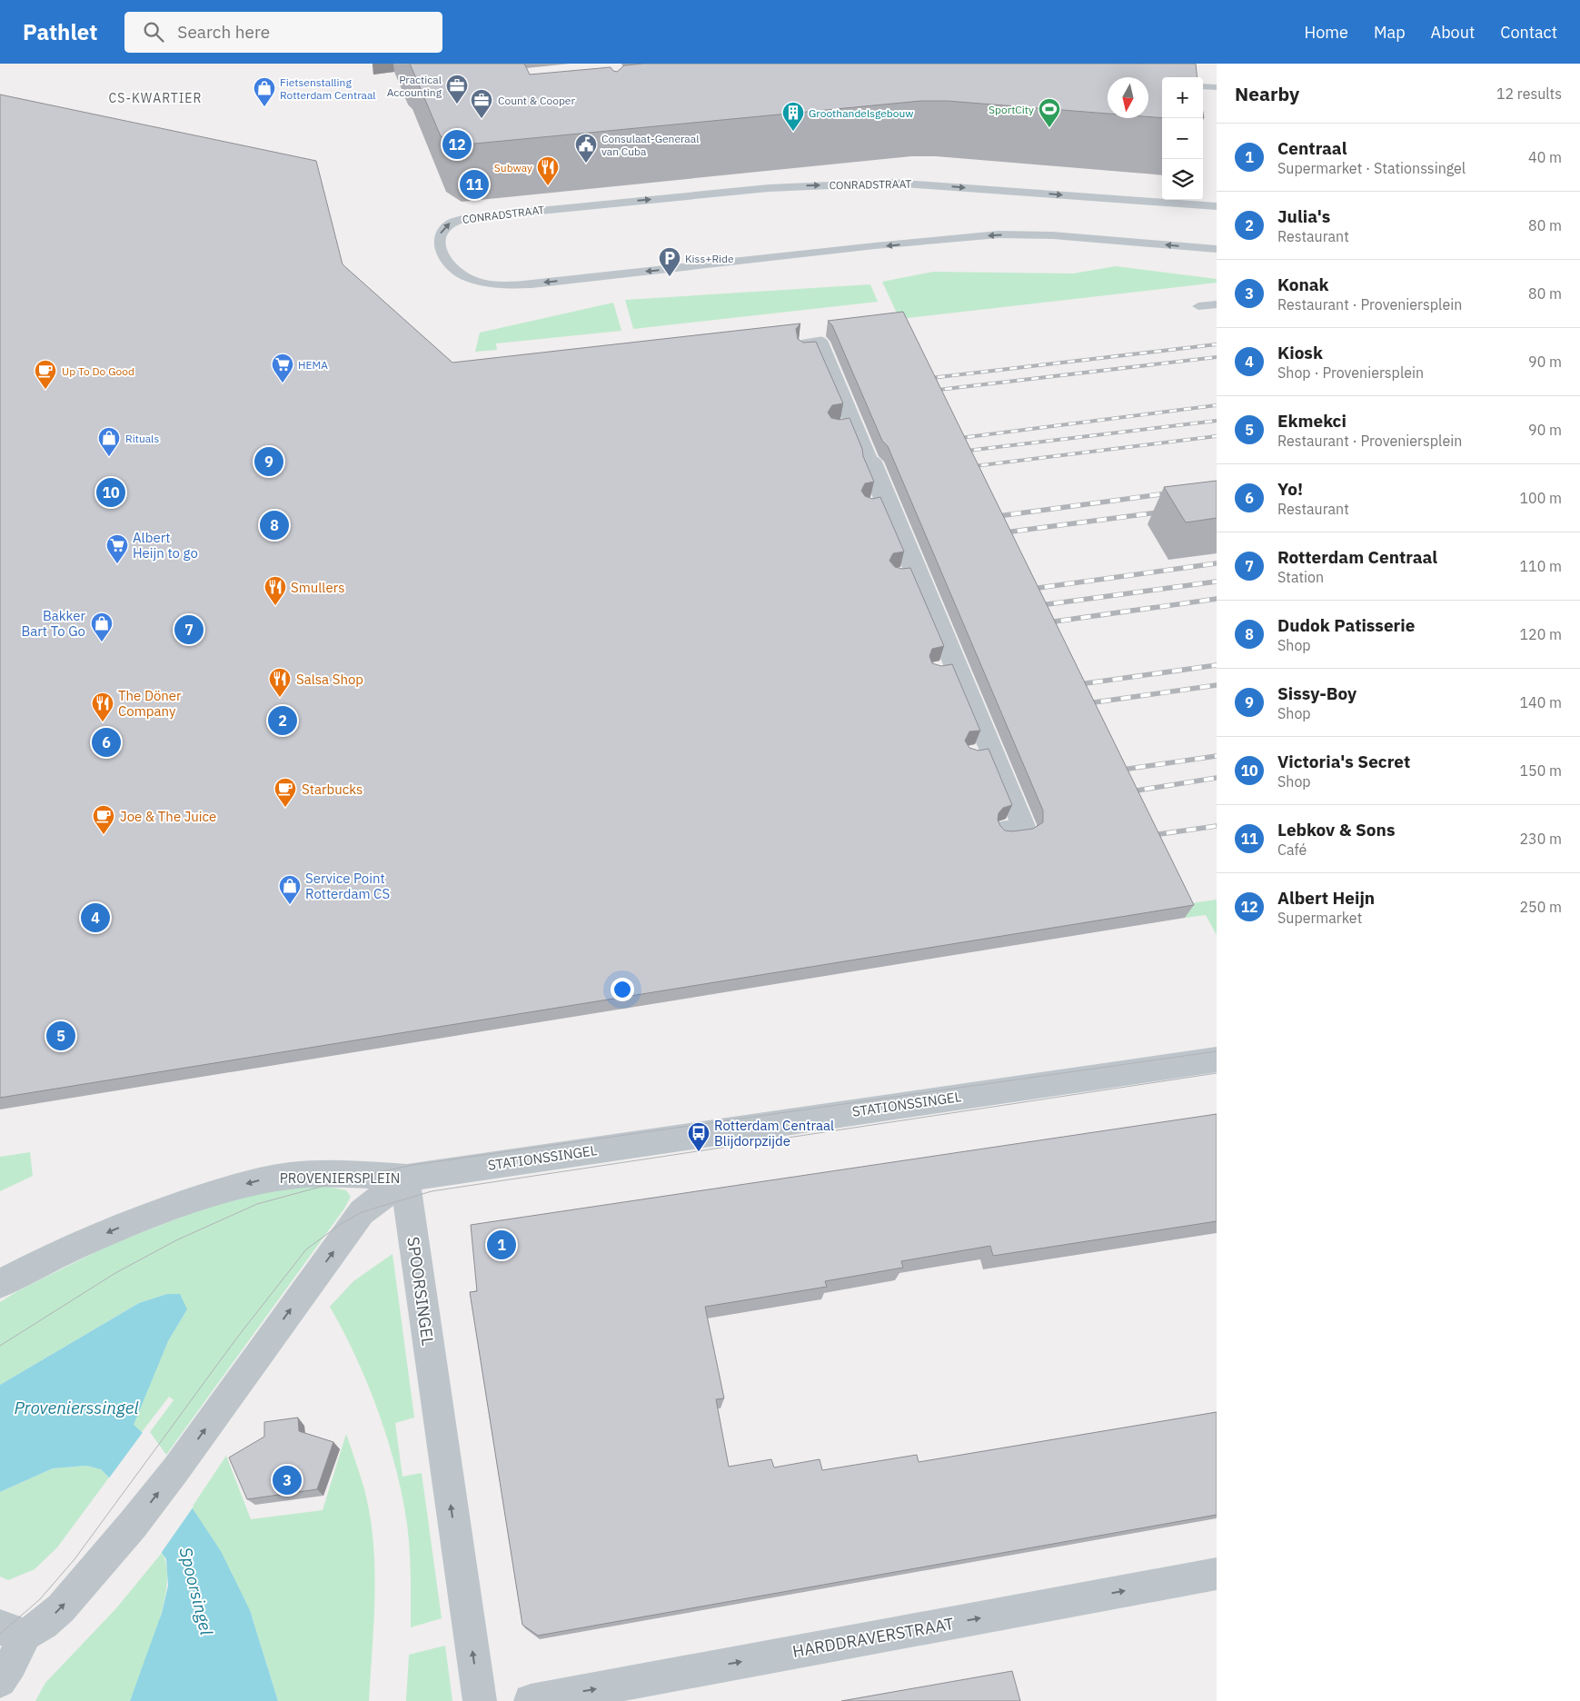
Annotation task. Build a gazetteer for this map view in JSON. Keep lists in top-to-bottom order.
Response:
{
  "streets": {
    "street": [
      "STATIONSSINGEL",
      "PROVENIERSPLEIN",
      "SPOORSINGEL",
      "HARDDRAVERSTRAAT"
    ],
    "lane": ["CONRADSTRAAT"]
  },
  "crossings": [
    ["STATIONSSINGEL", "PROVENIERSPLEIN"],
    ["STATIONSSINGEL", "SPOORSINGEL"],
    ["PROVENIERSPLEIN", "SPOORSINGEL"]
  ],
  "one_way": ["SPOORSINGEL", "HARDDRAVERSTRAAT"],
  "districts": ["CS-KWARTIER"],
  "water": ["Provenierssingel", "Spoorsingel"],
  "places": {
    "office": ["Practical Accounting", "Count & Cooper"],
    "shop": [
      "Fietsenstalling Rotterdam Centraal",
      "Rituals",
      "Bakker Bart To Go",
      "Service Point Rotterdam CS"
    ],
    "sports": ["SportCity"],
    "building": ["Groothandelsgebouw"],
    "public building": ["Consulaat-Generaal van Cuba"],
    "restaurant": [
      "Subway",
      "Smullers",
      "Salsa Shop",
      "The Döner Company"
    ],
    "parking": ["Kiss+Ride"],
    "supermarket": ["HEMA", "Albert Heijn to go"],
    "cafe": ["Up To Do Good", "Starbucks", "Joe & The Juice"],
    "bus stop": ["Rotterdam Centraal Blijdorpzijde"]
  },
  "north": "bottom",
  "page": {
    "header": "Pathlet",
    "search": "Search here",
    "nav": [
      "Home",
      "Map",
      "About",
      "Contact"
    ],
    "heading": ["Nearby", "12 results"],
    "map_buttons": ["+", "−"],
    "list": [
      {
        "mark": "1",
        "name": "Centraal",
        "note": "Supermarket · Stationssingel",
        "value": "40 m"
      },
      {
        "mark": "2",
        "name": "Julia's",
        "note": "Restaurant",
        "value": "80 m"
      },
      {
        "mark": "3",
        "name": "Konak",
        "note": "Restaurant · Proveniersplein",
        "value": "80 m"
      },
      {
        "mark": "4",
        "name": "Kiosk",
        "note": "Shop · Proveniersplein",
        "value": "90 m"
      },
      {
        "mark": "5",
        "name": "Ekmekci",
        "note": "Restaurant · Proveniersplein",
        "value": "90 m"
      },
      {
        "mark": "6",
        "name": "Yo!",
        "note": "Restaurant",
        "value": "100 m"
      },
      {
        "mark": "7",
        "name": "Rotterdam Centraal",
        "note": "Station",
        "value": "110 m"
      },
      {
        "mark": "8",
        "name": "Dudok Patisserie",
        "note": "Shop",
        "value": "120 m"
      },
      {
        "mark": "9",
        "name": "Sissy-Boy",
        "note": "Shop",
        "value": "140 m"
      },
      {
        "mark": "10",
        "name": "Victoria's Secret",
        "note": "Shop",
        "value": "150 m"
      },
      {
        "mark": "11",
        "name": "Lebkov & Sons",
        "note": "Café",
        "value": "230 m"
      },
      {
        "mark": "12",
        "name": "Albert Heijn",
        "note": "Supermarket",
        "value": "250 m"
      }
    ],
    "pins": [
      "12",
      "11",
      "9",
      "10",
      "8",
      "7",
      "2",
      "6",
      "4",
      "5",
      "1",
      "3"
    ]
  }
}
